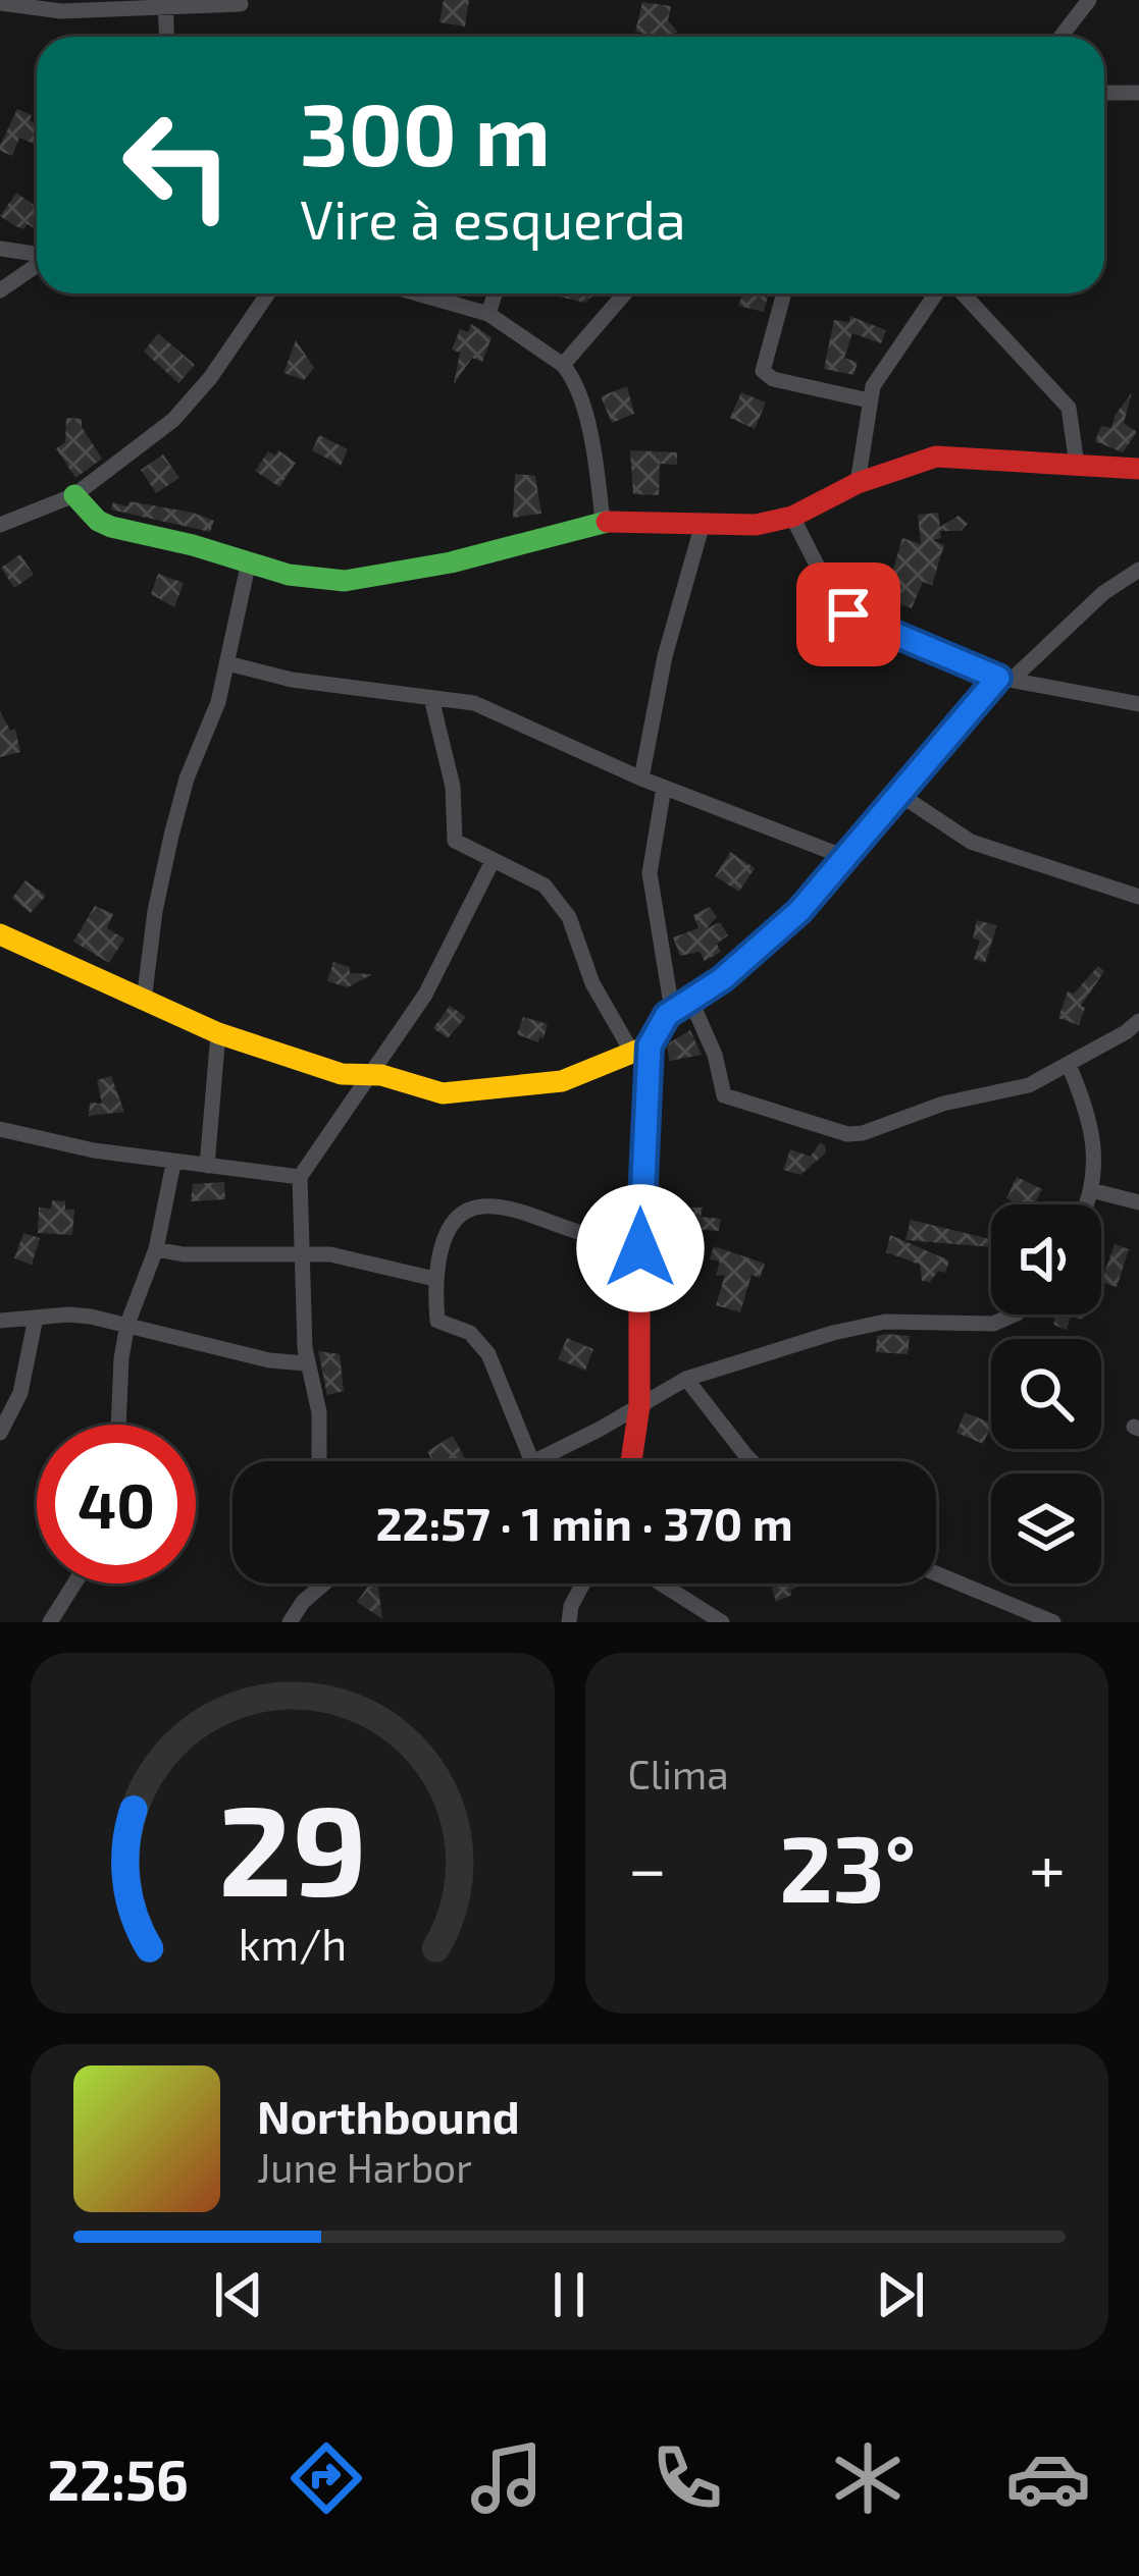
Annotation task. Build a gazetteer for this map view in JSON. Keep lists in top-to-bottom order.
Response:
{
  "page": {
    "turn": ["300 m", "Vire à esquerda"],
    "limit": "40",
    "trip": "22:57 · 1 min · 370 m",
    "tile": "Clima",
    "heat": ["−", "23°", "+"],
    "song": ["Northbound", "June Harbor"],
    "tabs": "22:56",
    "gauge": ["29", "km/h"]
  }
}
